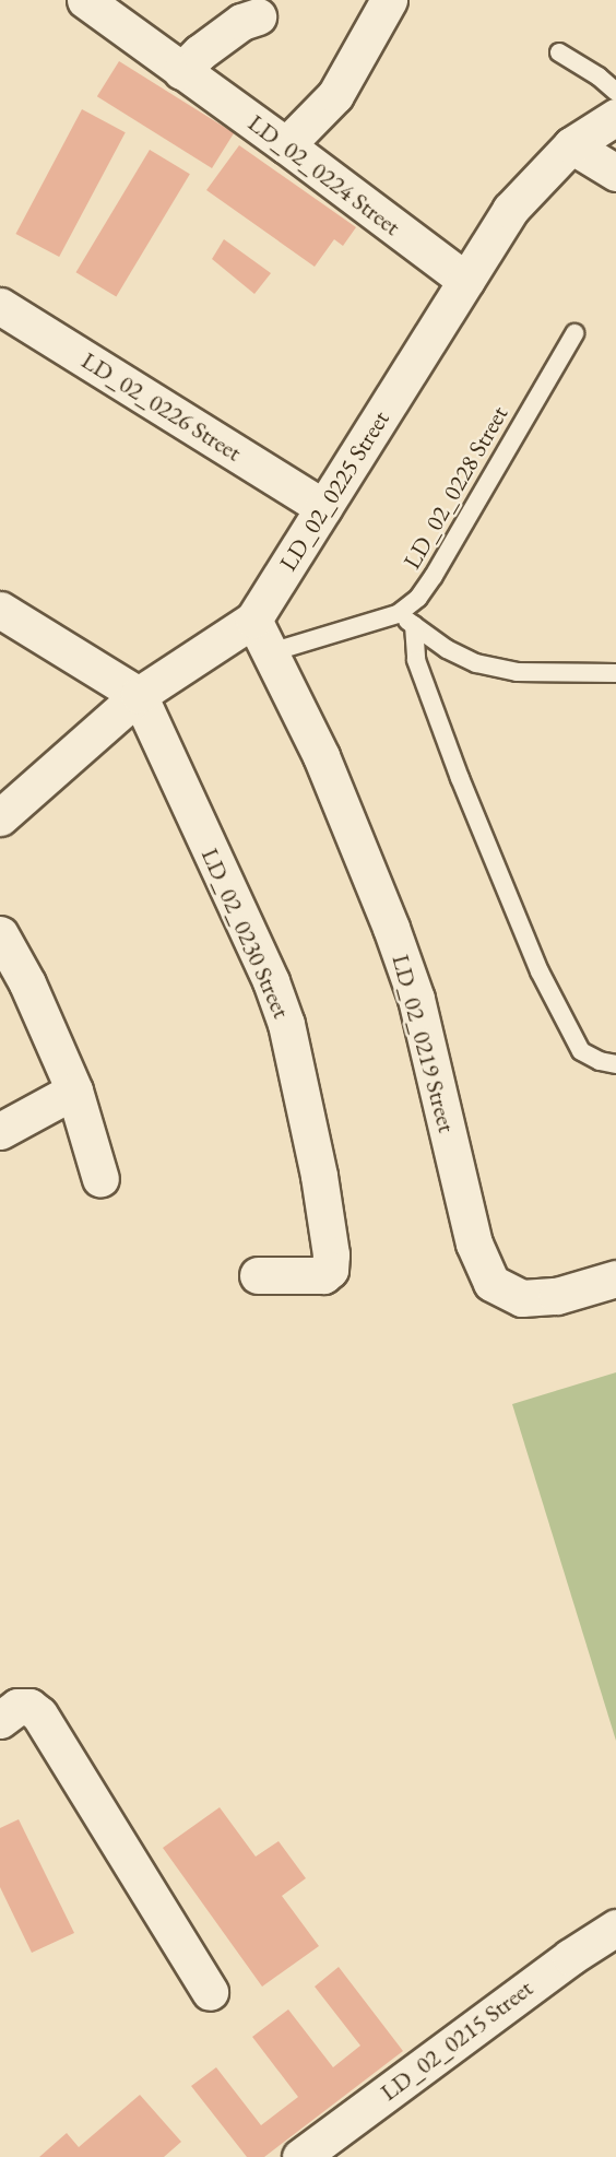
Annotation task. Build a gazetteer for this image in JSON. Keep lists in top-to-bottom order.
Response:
{
  "streets": {
    "street": [
      "LD_02_0224 Street",
      "LD_02_0226 Street",
      "LD_02_0225 Street",
      "LD_02_0230 Street",
      "LD_02_0219 Street",
      "LD_02_0215 Street"
    ],
    "lane": ["LD_02_0228 Street"]
  },
  "crossings": [
    ["LD_02_0224 Street", "LD_02_0225 Street"],
    ["LD_02_0226 Street", "LD_02_0225 Street"],
    ["LD_02_0228 Street", "LD_02_0219 Street"],
    ["LD_02_0225 Street", "LD_02_0230 Street"],
    ["LD_02_0225 Street", "LD_02_0219 Street"]
  ]
}
